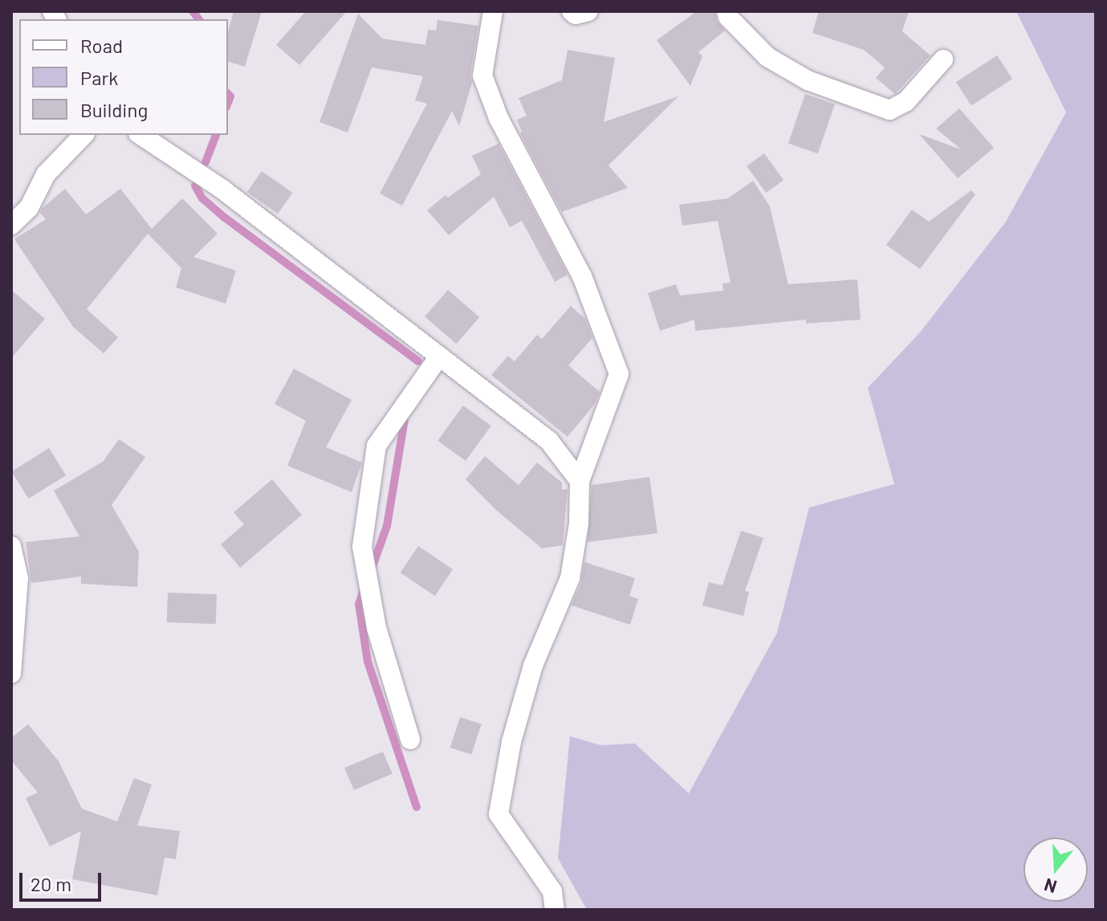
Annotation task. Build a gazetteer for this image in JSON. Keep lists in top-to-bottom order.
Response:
{
  "legend": ["Road", "Park", "Building"],
  "scale_bar": "20 m",
  "north": "bottom"
}
